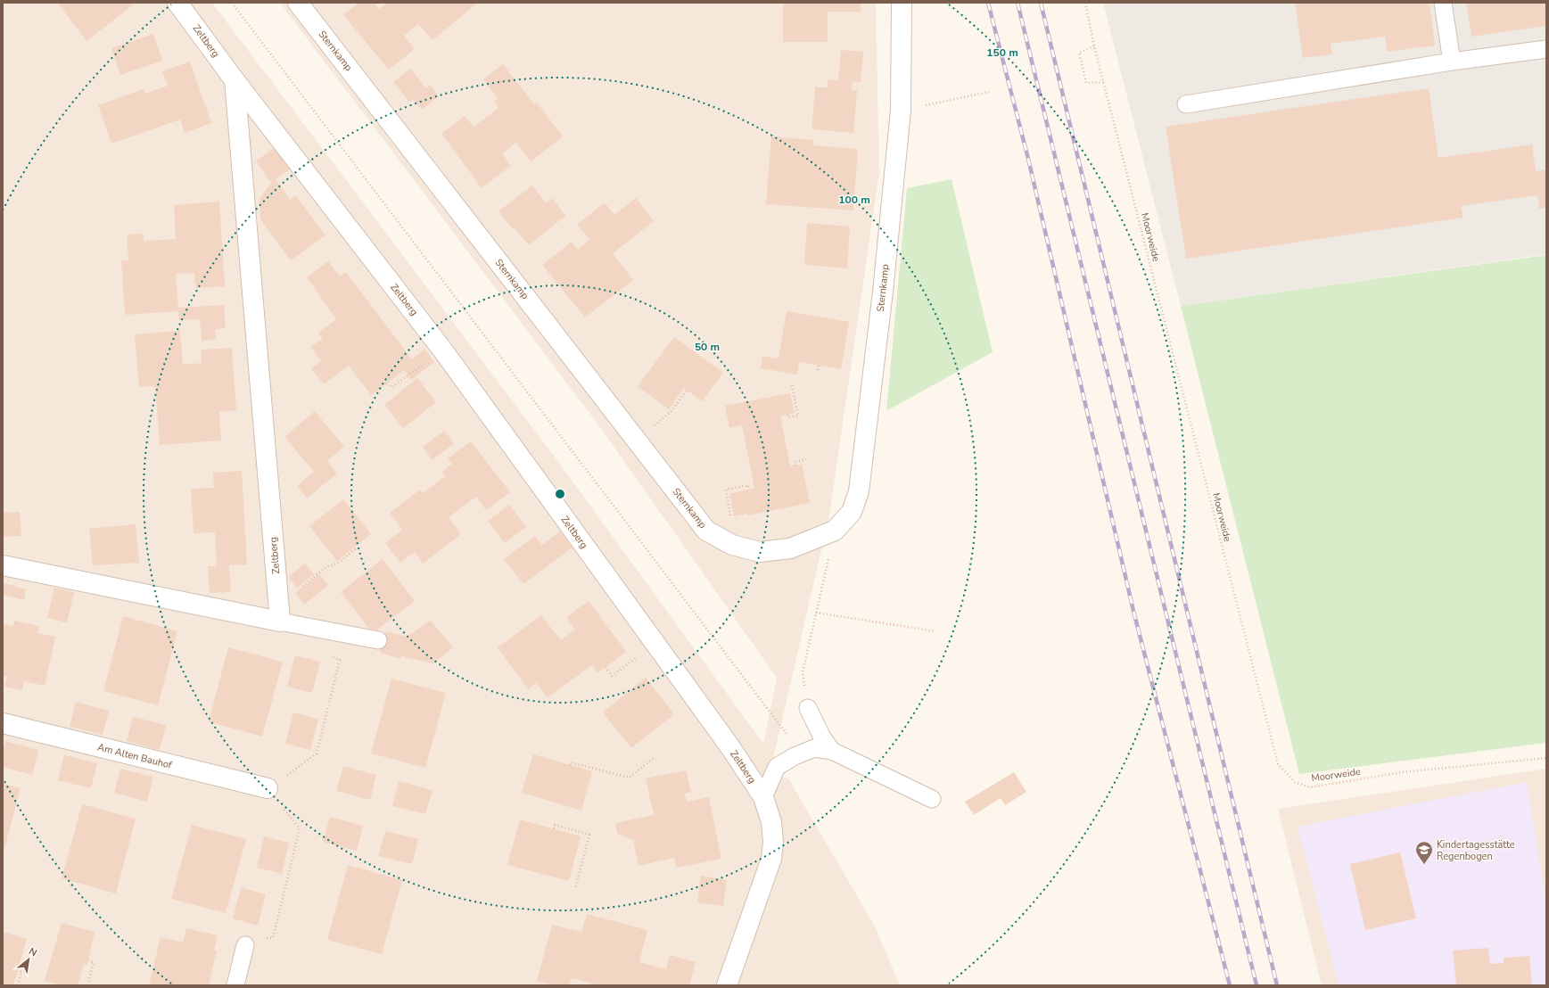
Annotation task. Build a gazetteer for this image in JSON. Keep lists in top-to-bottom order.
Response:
{
  "streets": {
    "street": ["Zeltberg", "Sternkamp", "Am Alten Bauhof"],
    "path": ["Moorweide"]
  },
  "places": {
    "school or university": ["Kindertagesstätte Regenbogen"]
  },
  "north": "top right",
  "rings": ["150 m", "100 m", "50 m"]
}
